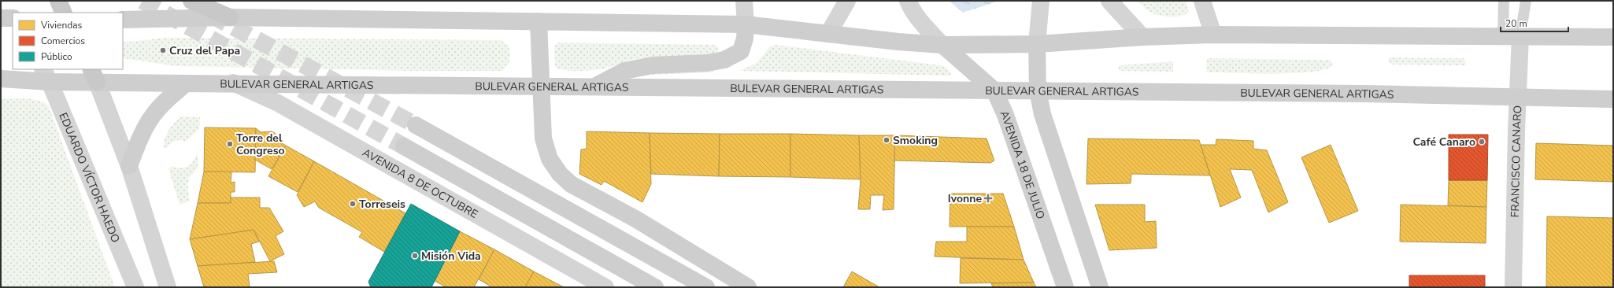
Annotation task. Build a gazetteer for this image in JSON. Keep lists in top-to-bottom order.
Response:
{
  "streets": {
    "main road": ["BULEVAR GENERAL ARTIGAS", "AVENIDA 18 DE JULIO", "AVENIDA 8 DE OCTUBRE"],
    "street": ["FRANCISCO CANARO", "EDUARDO VÍCTOR HAEDO"]
  },
  "crossings": [
    ["BULEVAR GENERAL ARTIGAS", "FRANCISCO CANARO"],
    ["BULEVAR GENERAL ARTIGAS", "AVENIDA 18 DE JULIO"],
    ["BULEVAR GENERAL ARTIGAS", "EDUARDO VÍCTOR HAEDO"],
    ["BULEVAR GENERAL ARTIGAS", "AVENIDA 8 DE OCTUBRE"]
  ],
  "places": {
    "other": [
      "Cruz del Papa",
      "Smoking",
      "Café Canaro",
      "Torre del Congreso",
      "Torreseis",
      "Misión Vida"
    ],
    "health": ["Ivonne"]
  },
  "legend": ["Viviendas", "Comercios", "Público"],
  "scale_bar": "20 m"
}
